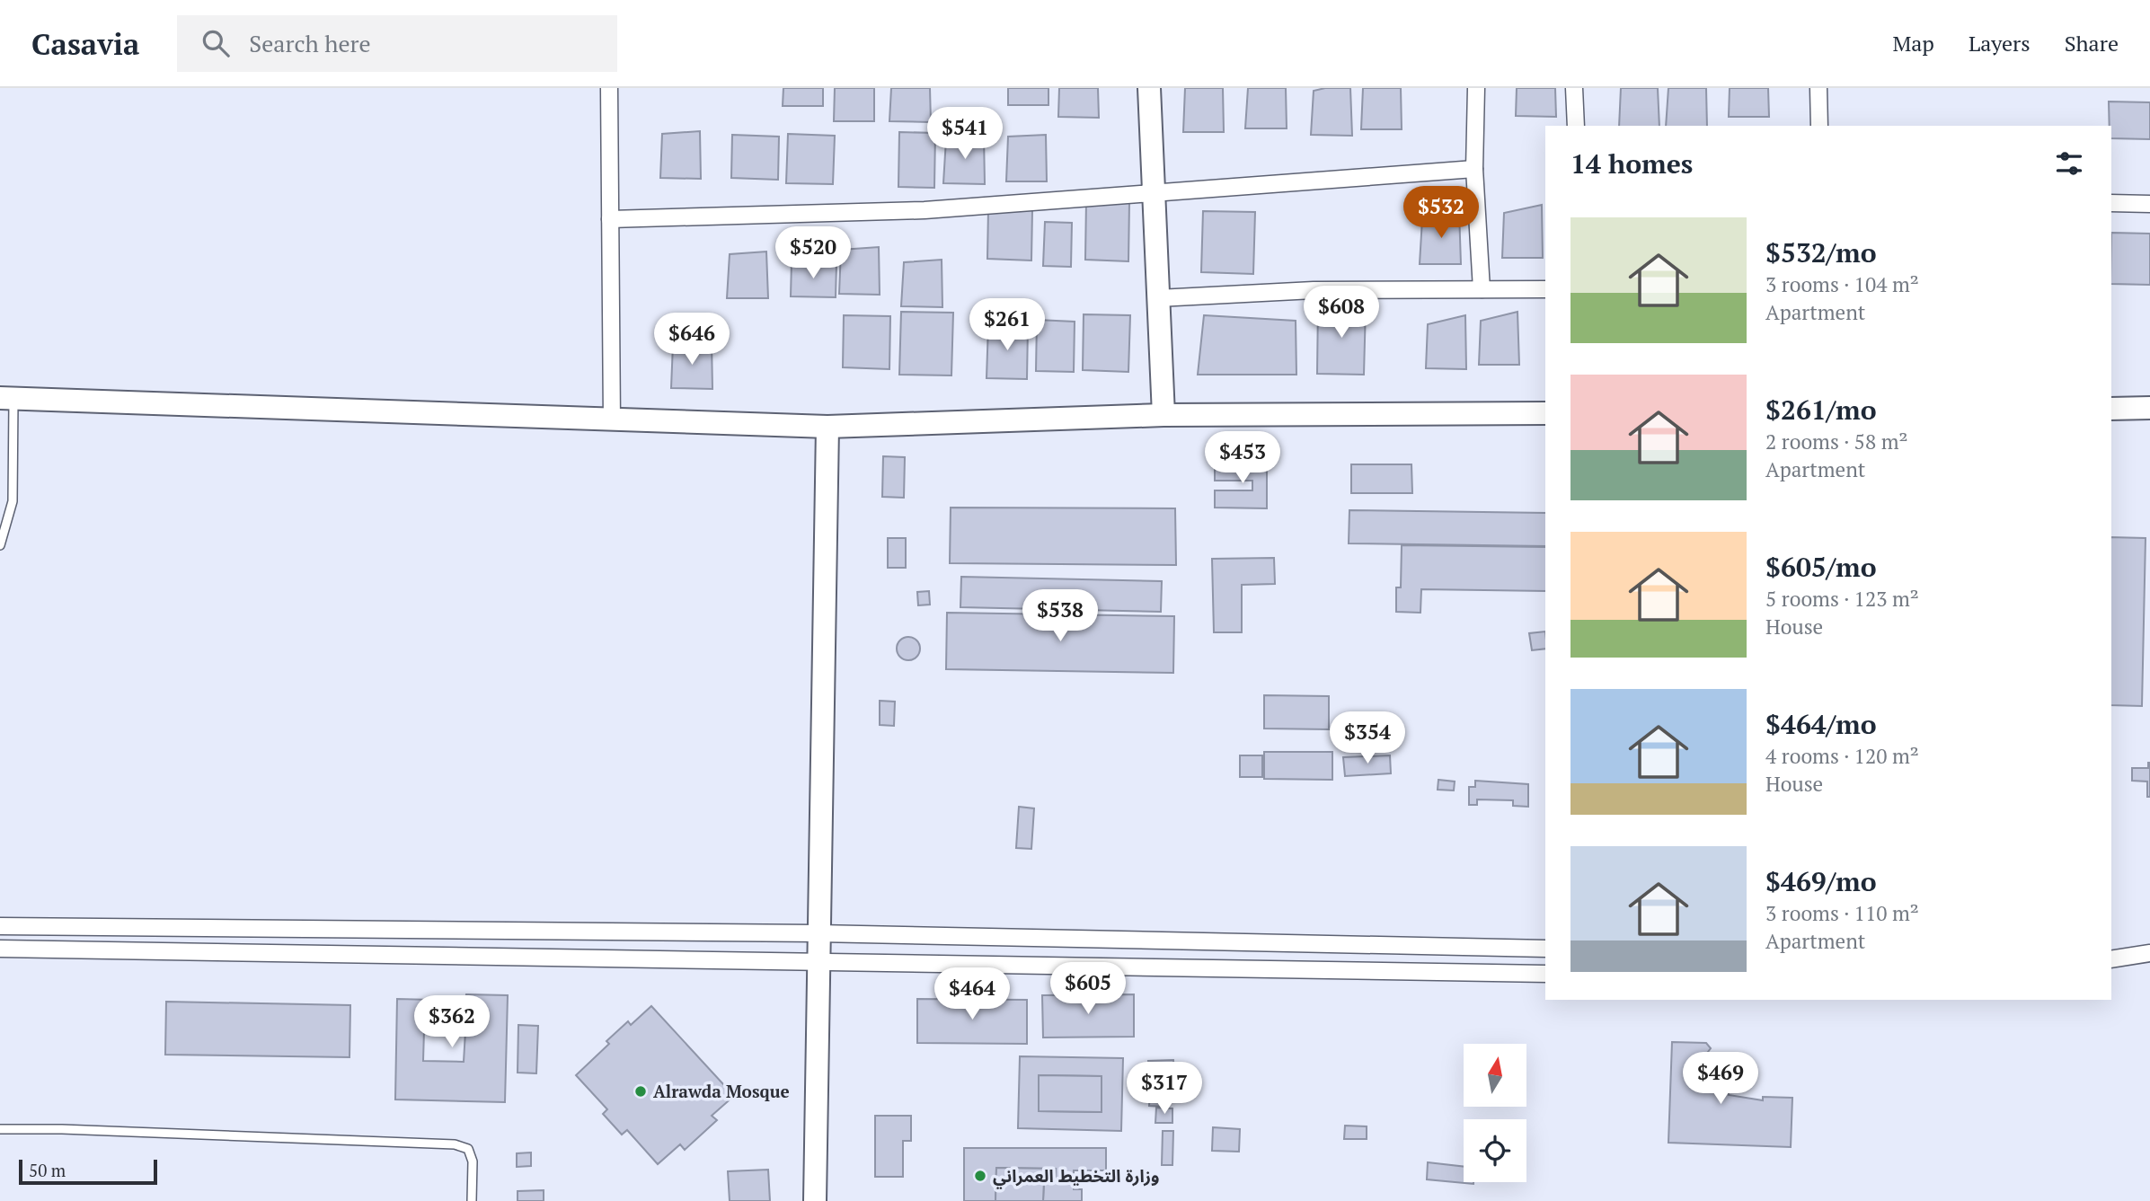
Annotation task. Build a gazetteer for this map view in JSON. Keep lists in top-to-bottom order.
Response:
{
  "places": ["Alrawda Mosque", "وزارة التخطيط العمراني"],
  "scale_bar": "50 m",
  "north": "top",
  "page": {
    "header": "Casavia",
    "search": "Search here",
    "nav": ["Map", "Layers", "Share"],
    "price": [
      "$541",
      "$532",
      "$520",
      "$608",
      "$261",
      "$646",
      "$453",
      "$538",
      "$354",
      "$605",
      "$464",
      "$362",
      "$469",
      "$317"
    ],
    "heading": "14 homes",
    "list": [
      {
        "name": "$532/mo",
        "note": "3 rooms · 104 m² · Apartment"
      },
      {
        "name": "$261/mo",
        "note": "2 rooms · 58 m² · Apartment"
      },
      {
        "name": "$605/mo",
        "note": "5 rooms · 123 m² · House"
      },
      {
        "name": "$464/mo",
        "note": "4 rooms · 120 m² · House"
      },
      {
        "name": "$469/mo",
        "note": "3 rooms · 110 m² · Apartment"
      }
    ],
    "scale": "50 m"
  }
}
